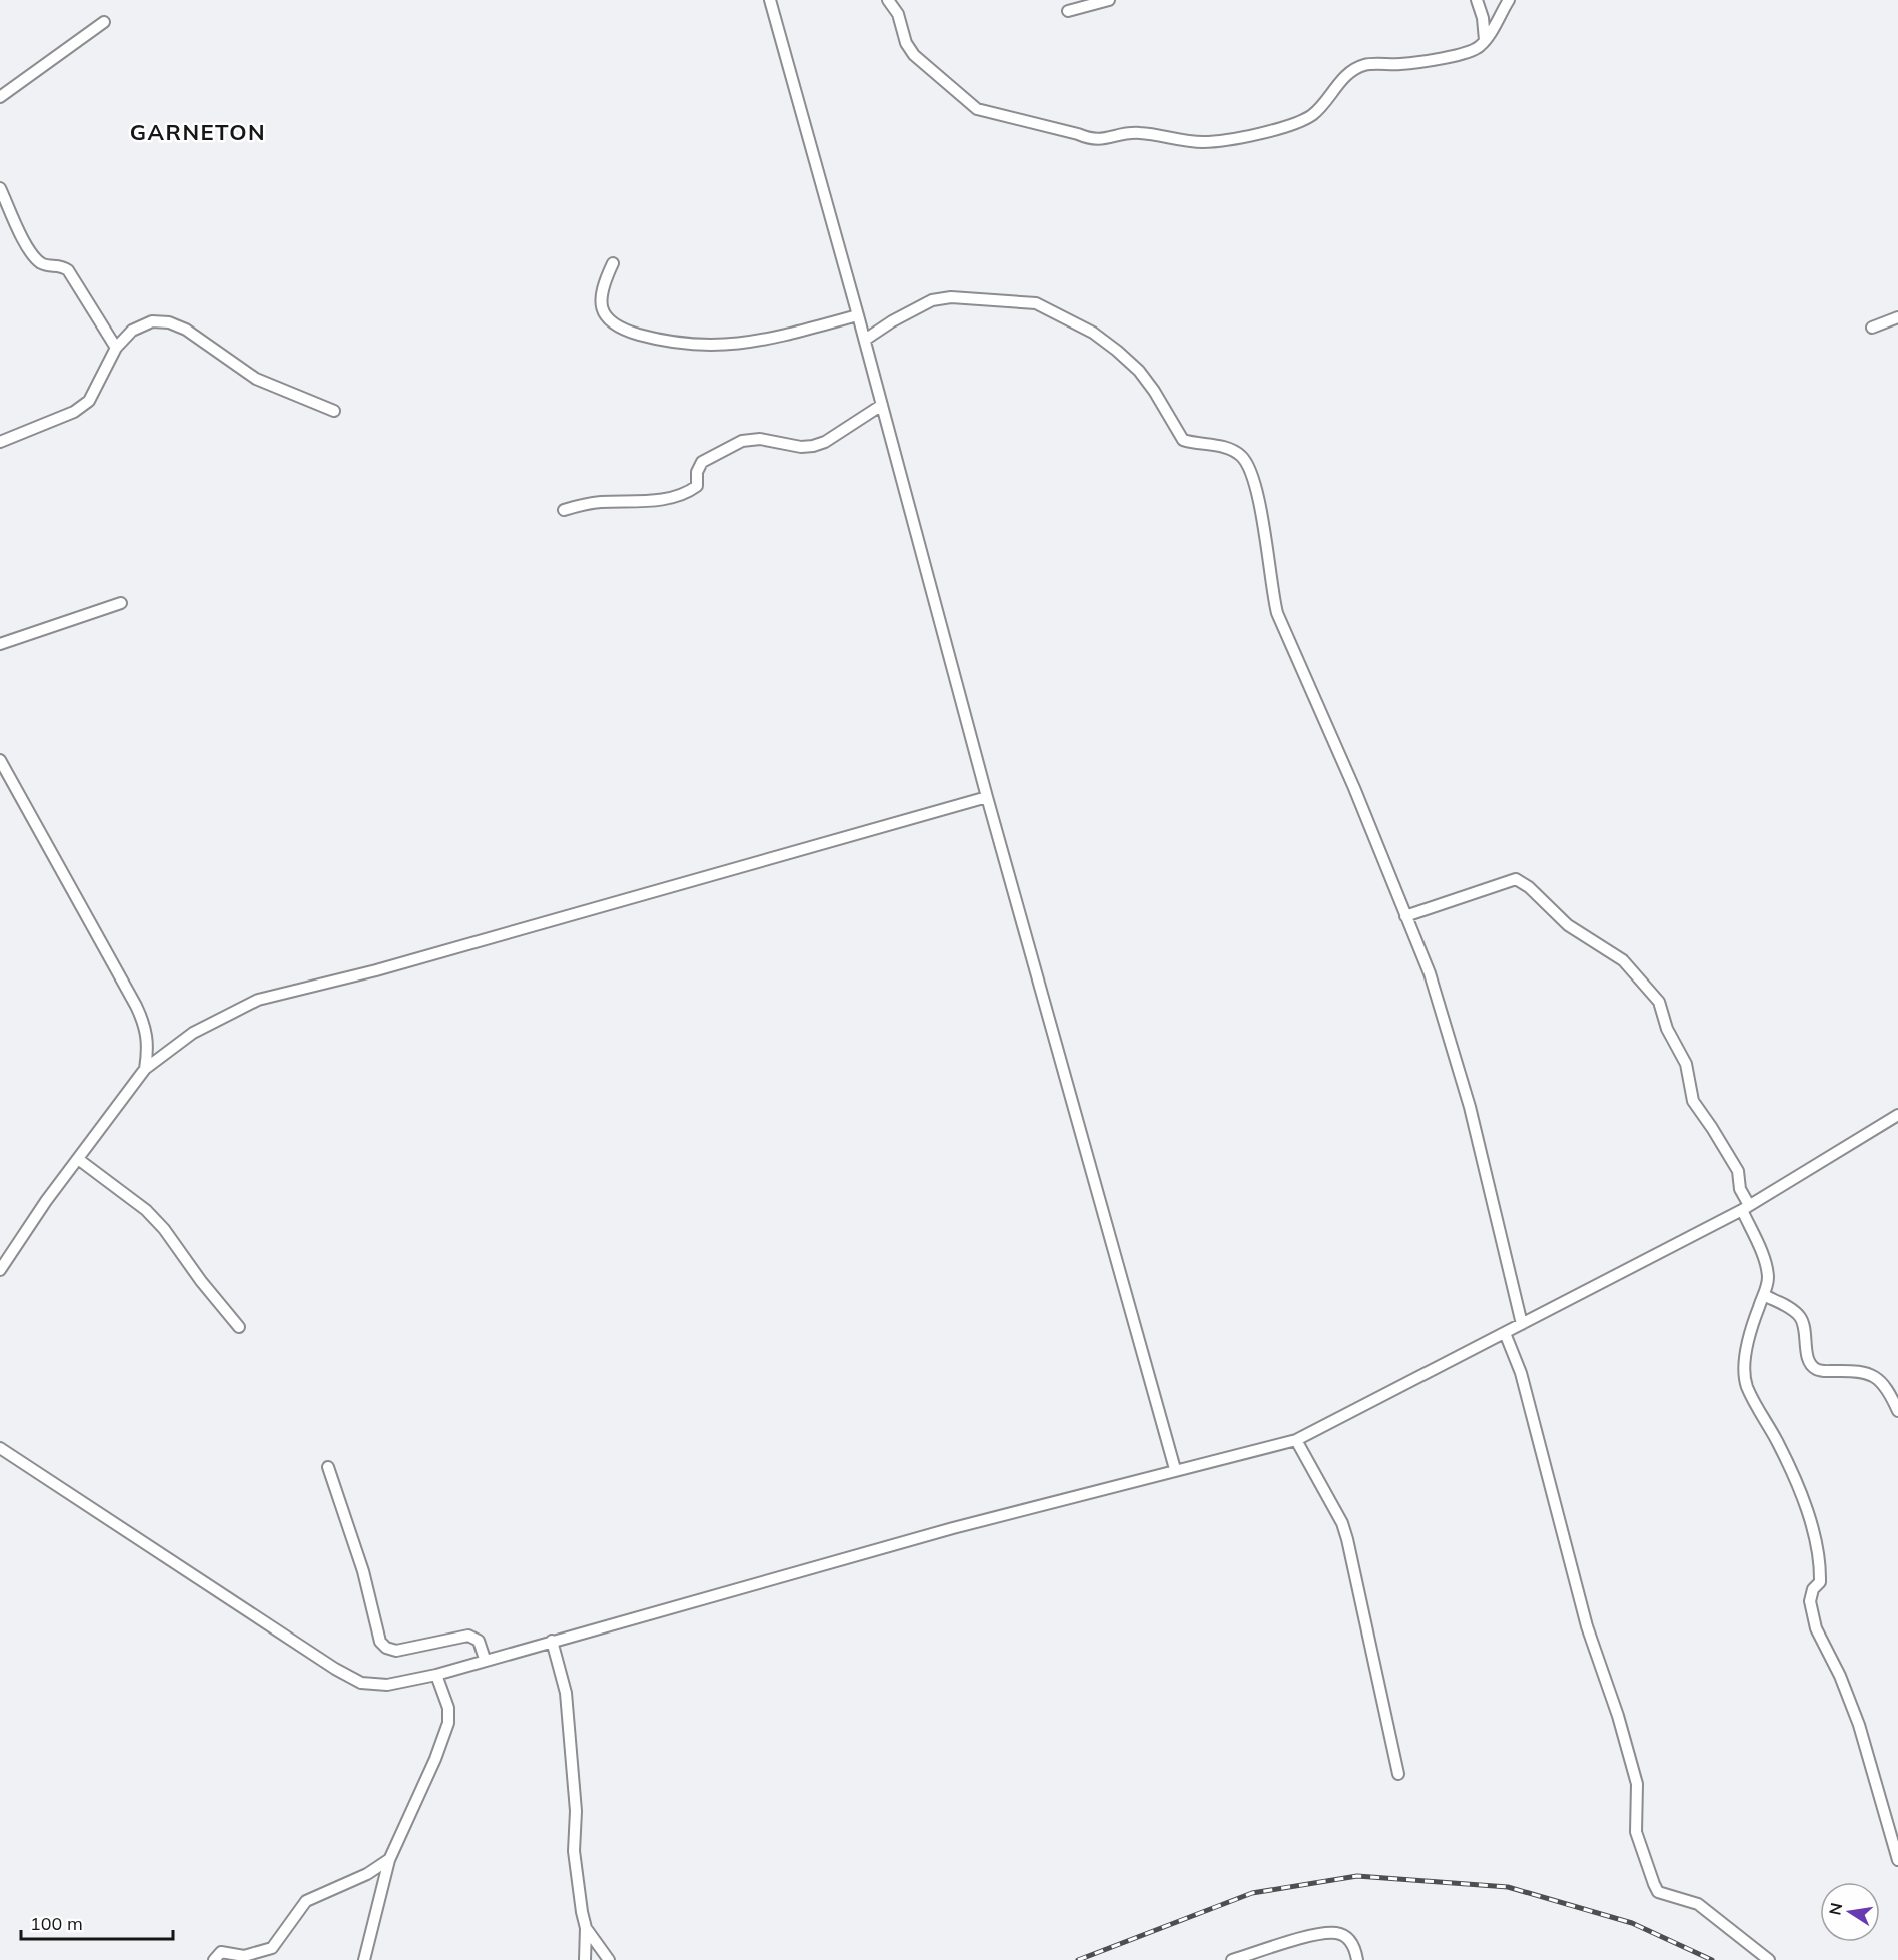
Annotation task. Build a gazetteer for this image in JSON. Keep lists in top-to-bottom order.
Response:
{
  "districts": ["GARNETON"],
  "scale_bar": "100 m",
  "north": "left"
}
